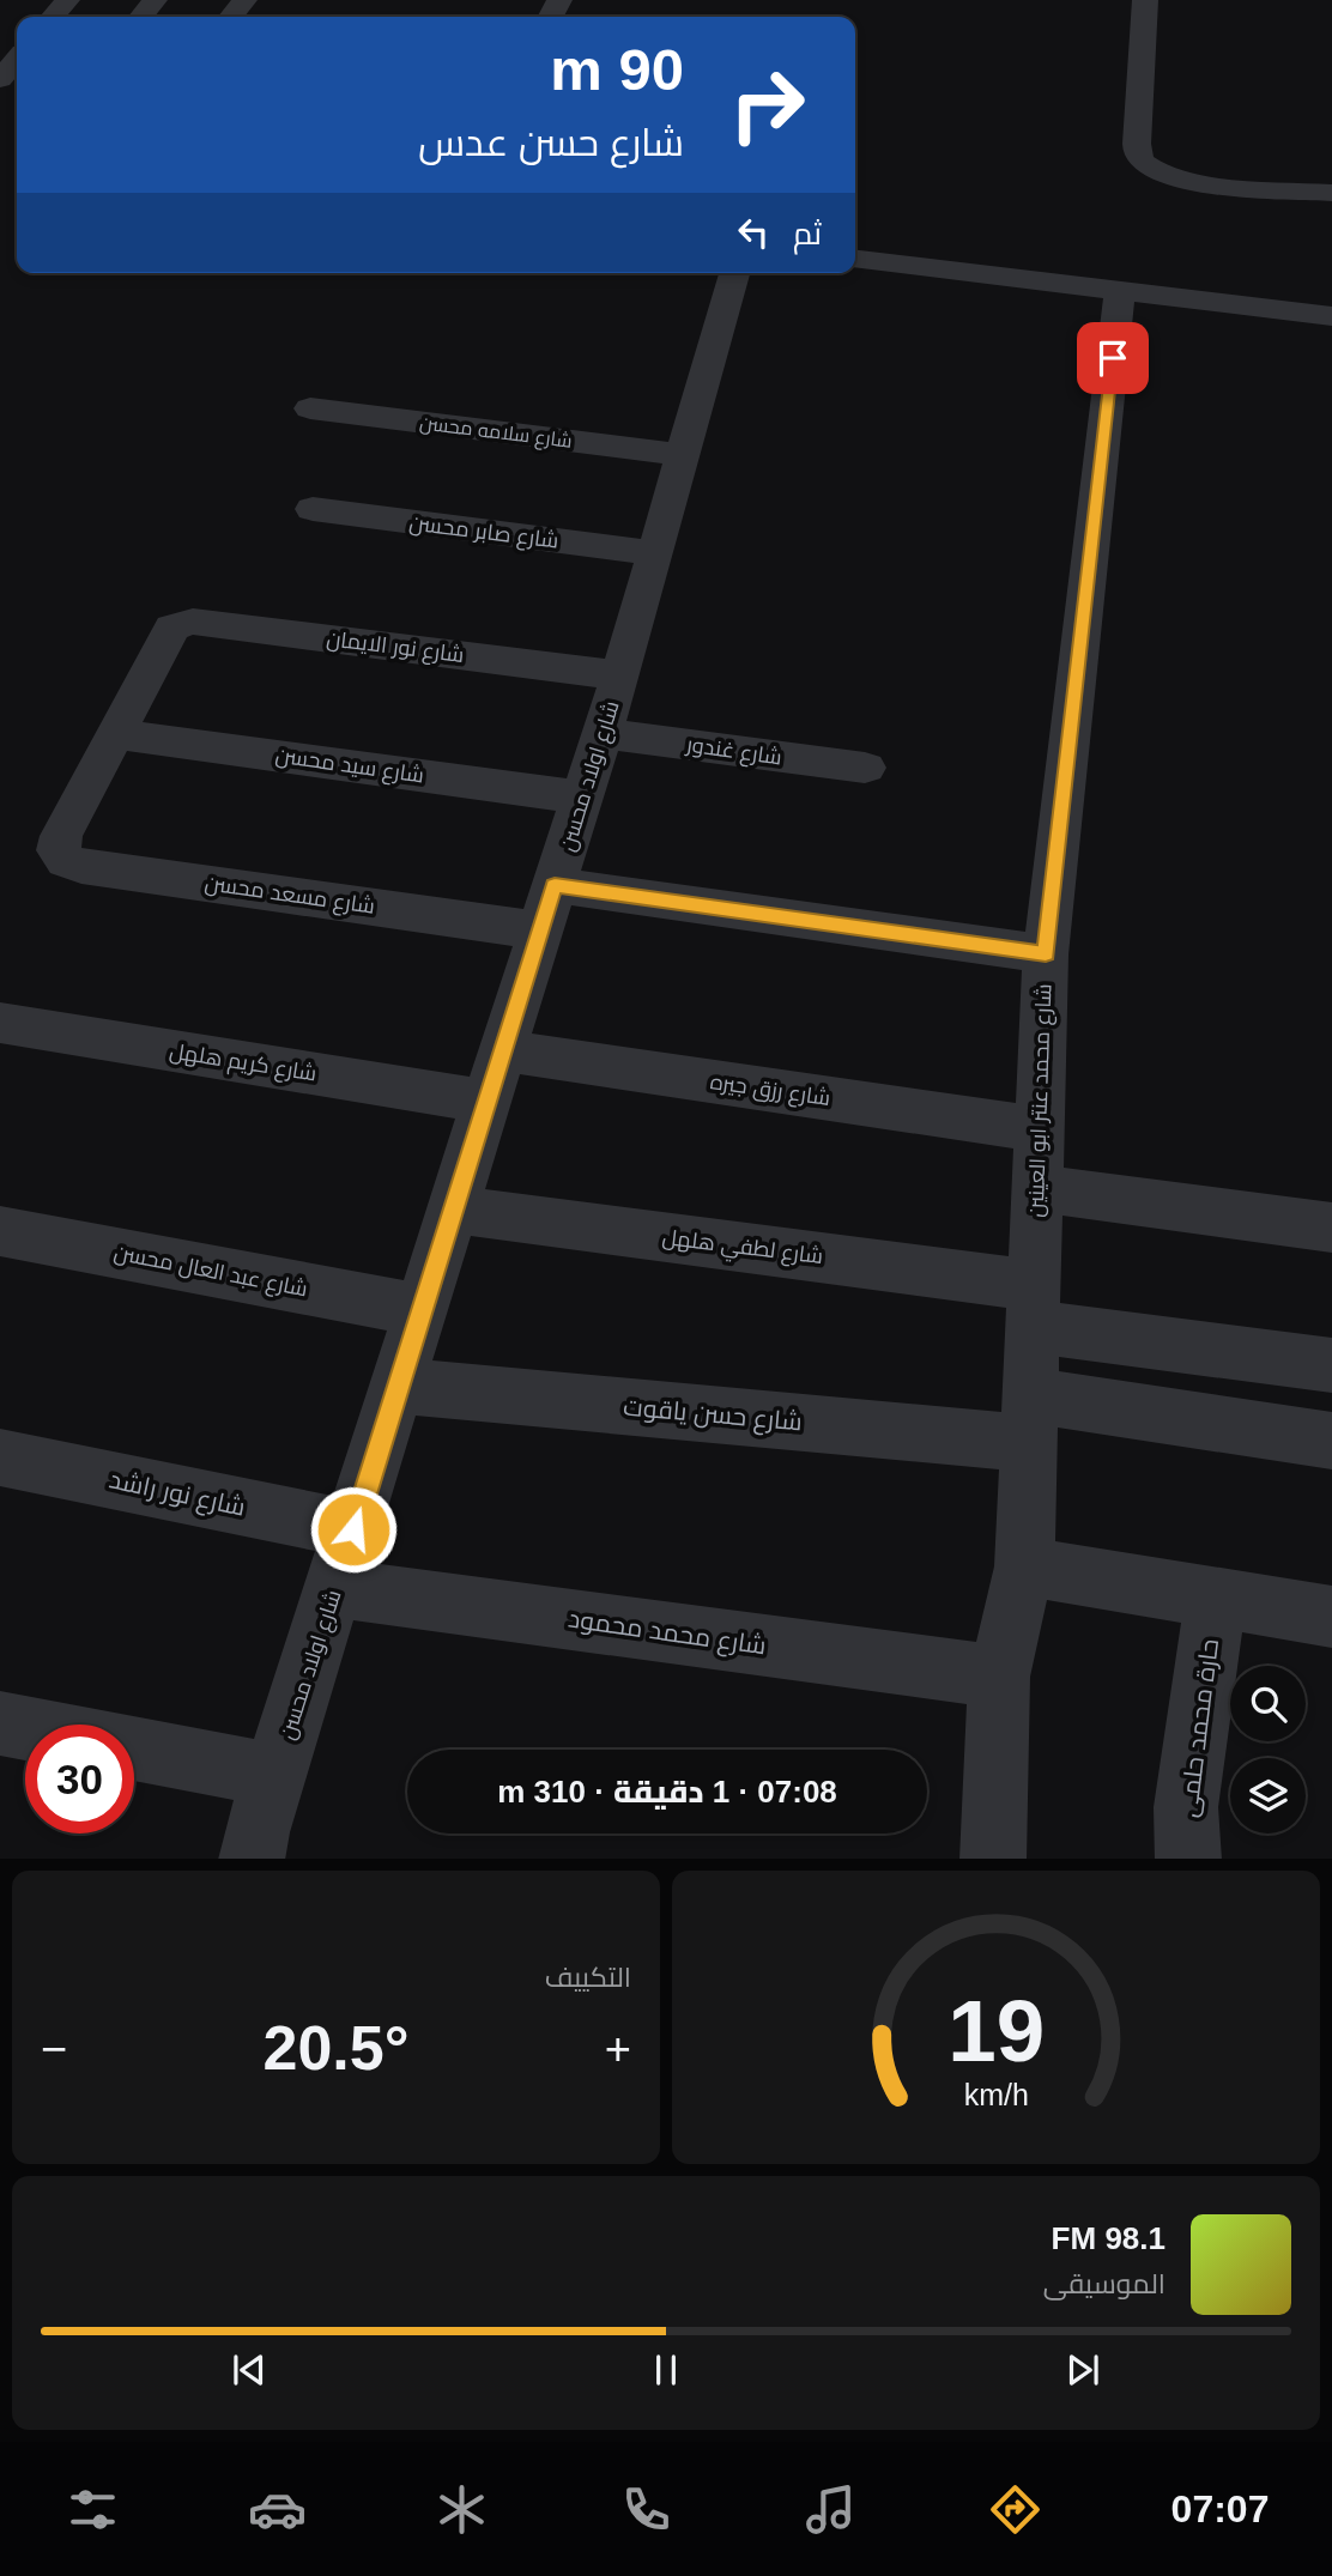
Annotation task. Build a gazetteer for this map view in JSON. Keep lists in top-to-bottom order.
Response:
{
  "streets": {
    "street": [
      "شارع سلامه محسن",
      "شارع صابر محسن",
      "شارع نور الايمان",
      "شارع غندور",
      "شارع سيد محسن",
      "شارع اولاد محسن",
      "شارع مسعد محسن",
      "شارع كريم هلهل",
      "شارع رزق جيره",
      "شارع محمد عنتر ابو العينين",
      "شارع لطفي هلهل",
      "شارع عبد العال محسن",
      "شارع حسن ياقوت",
      "شارع نور راشد",
      "شارع محمد محمود",
      "حارة محمد حلمى"
    ]
  },
  "crossings": [
    ["شارع سلامه محسن", "شارع اولاد محسن"],
    ["شارع صابر محسن", "شارع اولاد محسن"],
    ["شارع نور الايمان", "شارع سيد محسن"],
    ["شارع نور الايمان", "شارع اولاد محسن"],
    ["شارع نور الايمان", "شارع مسعد محسن"],
    ["شارع غندور", "شارع اولاد محسن"],
    ["شارع سيد محسن", "شارع اولاد محسن"],
    ["شارع سيد محسن", "شارع مسعد محسن"],
    ["شارع اولاد محسن", "شارع مسعد محسن"],
    ["شارع اولاد محسن", "شارع كريم هلهل"],
    ["شارع اولاد محسن", "شارع رزق جيره"],
    ["شارع اولاد محسن", "شارع لطفي هلهل"],
    ["شارع اولاد محسن", "شارع عبد العال محسن"],
    ["شارع اولاد محسن", "شارع حسن ياقوت"],
    ["شارع اولاد محسن", "شارع نور راشد"],
    ["شارع اولاد محسن", "شارع محمد محمود"],
    ["شارع رزق جيره", "شارع محمد عنتر ابو العينين"],
    ["شارع محمد عنتر ابو العينين", "شارع لطفي هلهل"],
    ["شارع محمد عنتر ابو العينين", "شارع حسن ياقوت"],
    ["شارع محمد عنتر ابو العينين", "شارع محمد محمود"]
  ],
  "page": {
    "turn": ["90 m", "شارع حسن عدس"],
    "then": "ثم",
    "limit": "30",
    "trip": "07:08 · 1 دقيقة · 310 m",
    "tile": "التكييف",
    "heat": ["−", "20.5°", "+"],
    "song": ["98.1 FM", "الموسيقى"],
    "tabs": "07:07",
    "gauge": ["19", "km/h"]
  }
}
